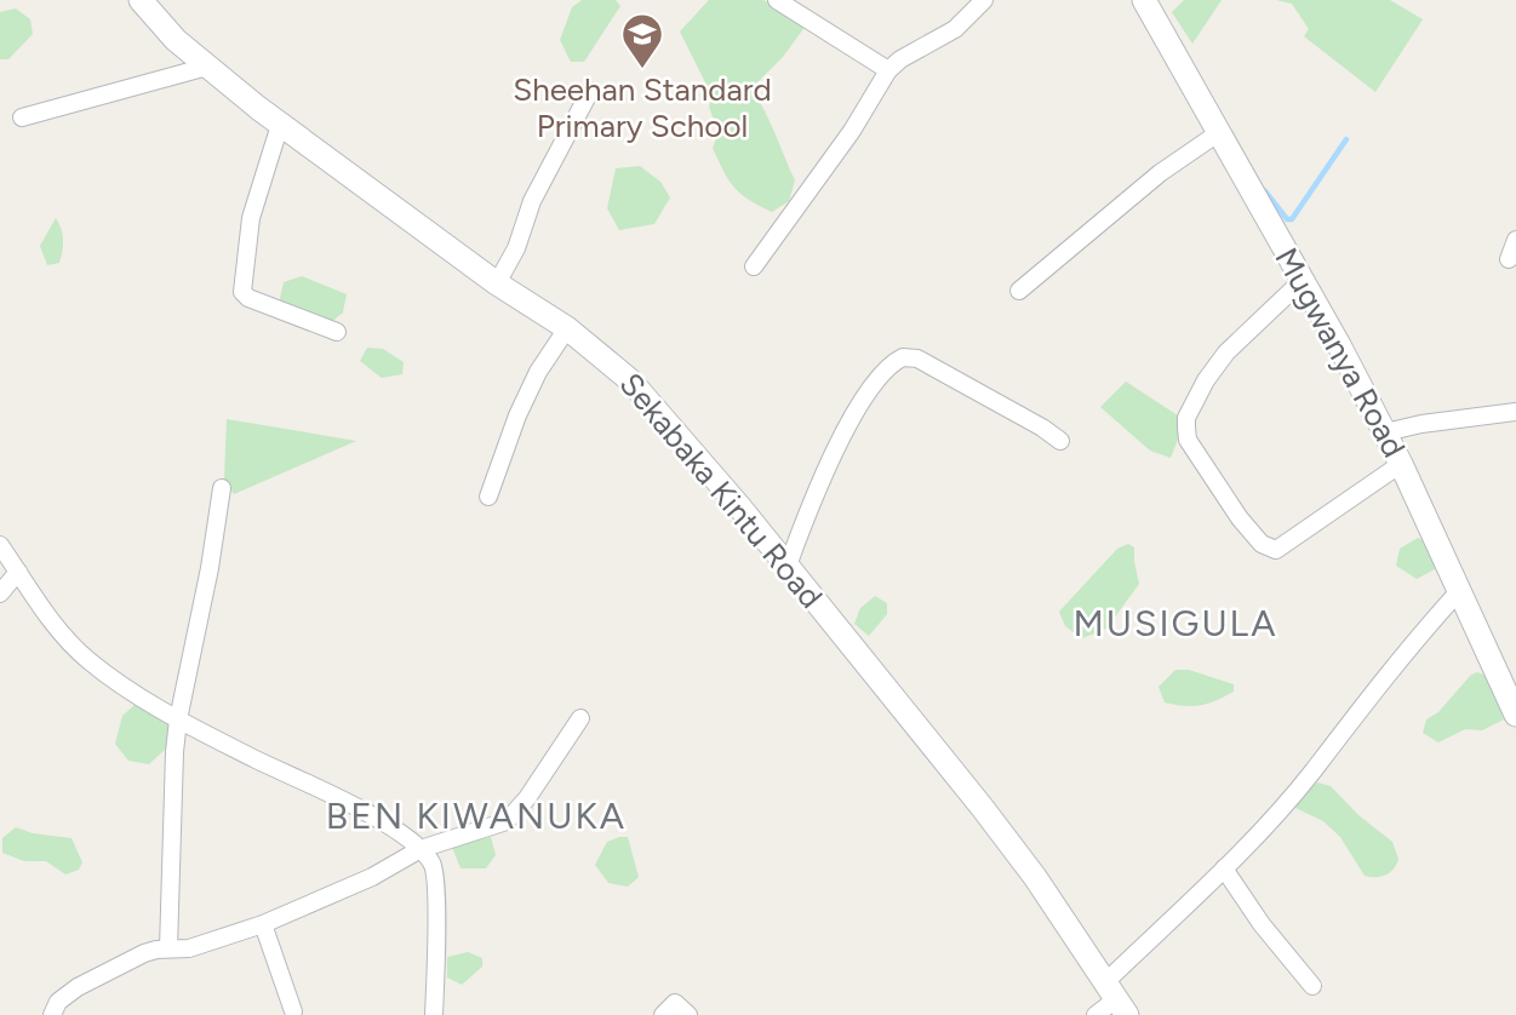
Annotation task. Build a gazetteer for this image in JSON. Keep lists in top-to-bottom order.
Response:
{
  "streets": {
    "street": ["Mugwanya Road", "Sekabaka Kintu Road"]
  },
  "districts": ["MUSIGULA", "BEN KIWANUKA"],
  "places": {
    "school or university": ["Sheehan Standard Primary School"]
  }
}
